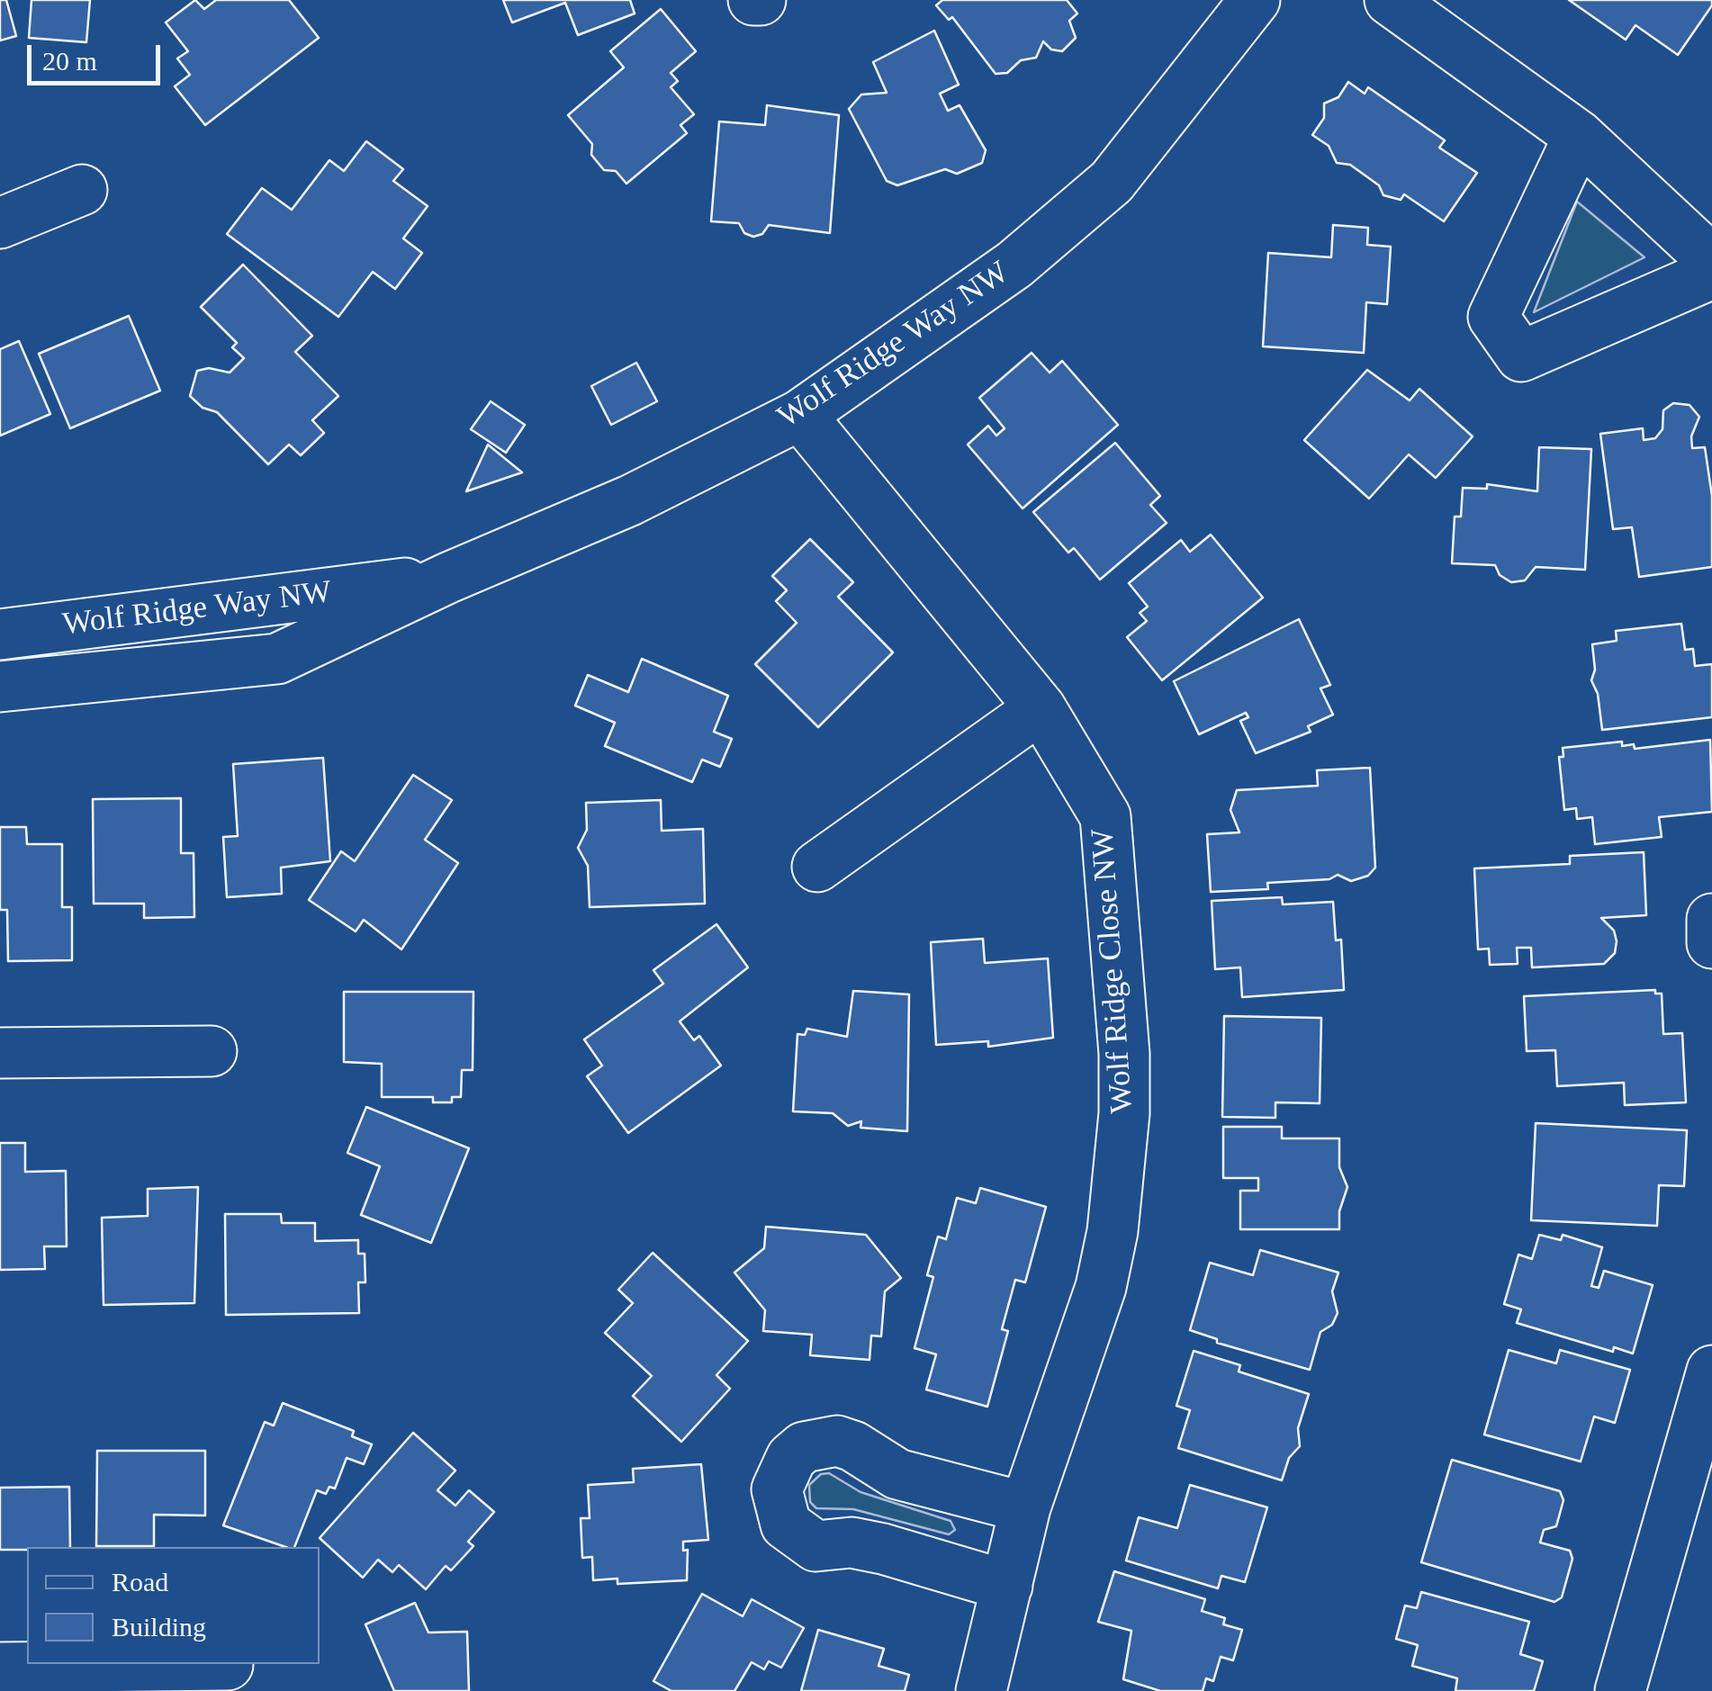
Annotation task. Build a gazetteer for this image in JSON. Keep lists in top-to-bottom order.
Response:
{
  "streets": {
    "street": ["Wolf Ridge Way NW", "Wolf Ridge Close NW"]
  },
  "crossings": [
    ["Wolf Ridge Way NW", "Wolf Ridge Close NW"]
  ],
  "legend": ["Road", "Building"],
  "scale_bar": "20 m"
}
